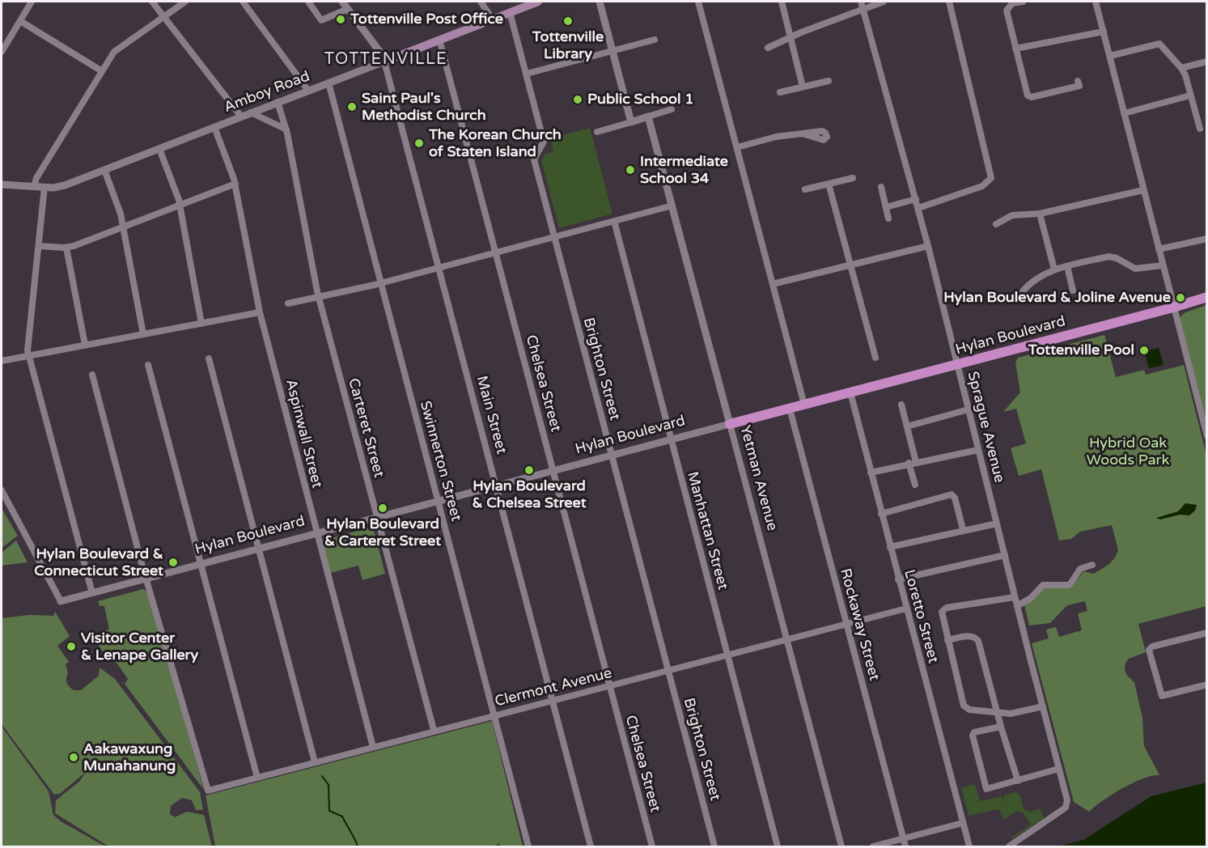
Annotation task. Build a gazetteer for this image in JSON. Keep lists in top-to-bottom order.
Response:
{
  "streets": {
    "main road": ["Amboy Road", "Hylan Boulevard"],
    "street": [
      "Brighton Street",
      "Chelsea Street",
      "Main Street",
      "Sprague Avenue",
      "Carteret Street",
      "Aspinwall Street",
      "Swinnerton Street",
      "Yetman Avenue",
      "Manhattan Street",
      "Loretto Street",
      "Rockaway Street",
      "Clermont Avenue"
    ]
  },
  "crossings": [
    ["Amboy Road", "Brighton Street"],
    ["Amboy Road", "Chelsea Street"],
    ["Amboy Road", "Main Street"],
    ["Amboy Road", "Carteret Street"],
    ["Amboy Road", "Aspinwall Street"],
    ["Amboy Road", "Swinnerton Street"],
    ["Hylan Boulevard", "Brighton Street"],
    ["Hylan Boulevard", "Chelsea Street"],
    ["Hylan Boulevard", "Main Street"],
    ["Hylan Boulevard", "Sprague Avenue"],
    ["Hylan Boulevard", "Carteret Street"],
    ["Hylan Boulevard", "Aspinwall Street"],
    ["Hylan Boulevard", "Swinnerton Street"],
    ["Hylan Boulevard", "Yetman Avenue"],
    ["Hylan Boulevard", "Manhattan Street"],
    ["Hylan Boulevard", "Loretto Street"],
    ["Hylan Boulevard", "Rockaway Street"],
    ["Hylan Boulevard", "Clermont Avenue"],
    ["Brighton Street", "Clermont Avenue"],
    ["Chelsea Street", "Clermont Avenue"],
    ["Main Street", "Clermont Avenue"],
    ["Carteret Street", "Clermont Avenue"],
    ["Aspinwall Street", "Clermont Avenue"],
    ["Swinnerton Street", "Clermont Avenue"],
    ["Yetman Avenue", "Clermont Avenue"],
    ["Manhattan Street", "Clermont Avenue"],
    ["Loretto Street", "Clermont Avenue"],
    ["Rockaway Street", "Clermont Avenue"]
  ],
  "districts": ["TOTTENVILLE"],
  "parks": ["Hybrid Oak Woods Park"],
  "places": [
    "Tottenville Post Office",
    "Tottenville Library",
    "Public School 1",
    "Saint Paul's Methodist Church",
    "The Korean Church of Staten Island",
    "Intermediate School 34",
    "Hylan Boulevard & Joline Avenue",
    "Tottenville Pool",
    "Hylan Boulevard & Chelsea Street",
    "Hylan Boulevard & Carteret Street",
    "Hylan Boulevard & Connecticut Street",
    "Visitor Center & Lenape Gallery",
    "Aakawaxung Munahanung"
  ]
}
